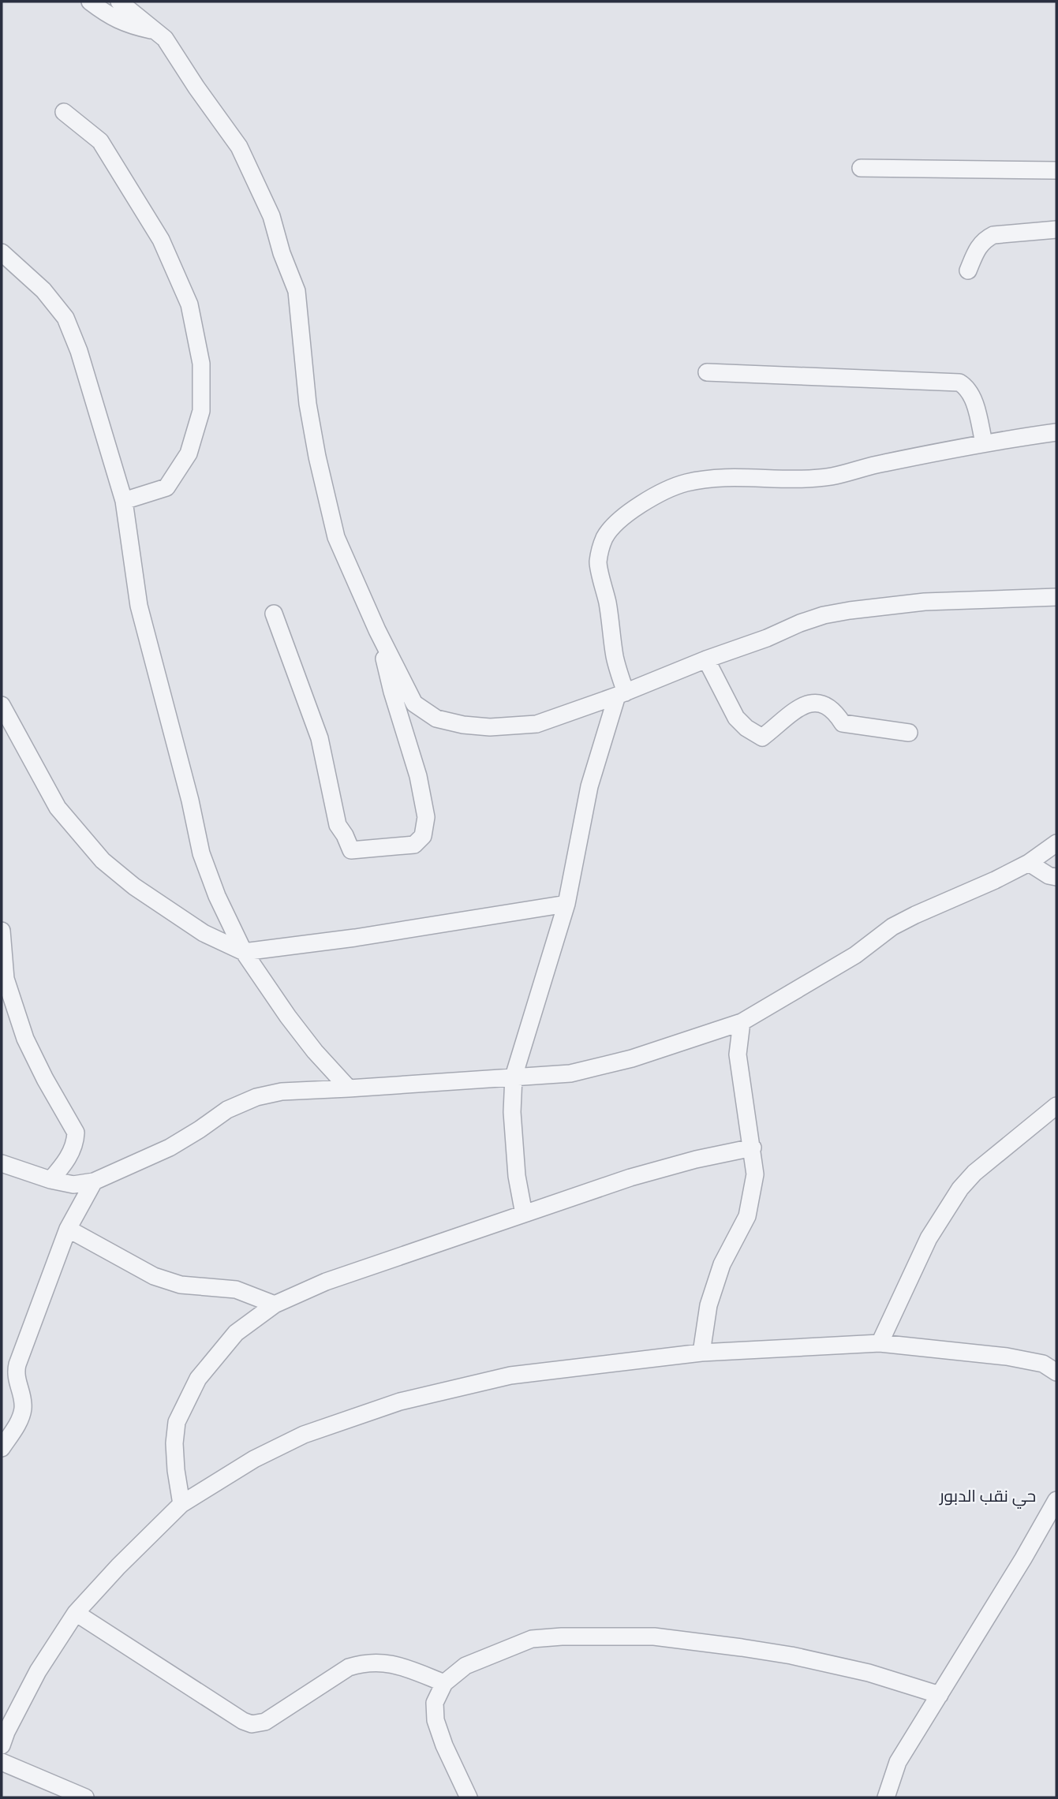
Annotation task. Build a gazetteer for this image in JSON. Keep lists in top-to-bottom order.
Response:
{
  "districts": ["حي نقب الدبور"]
}
